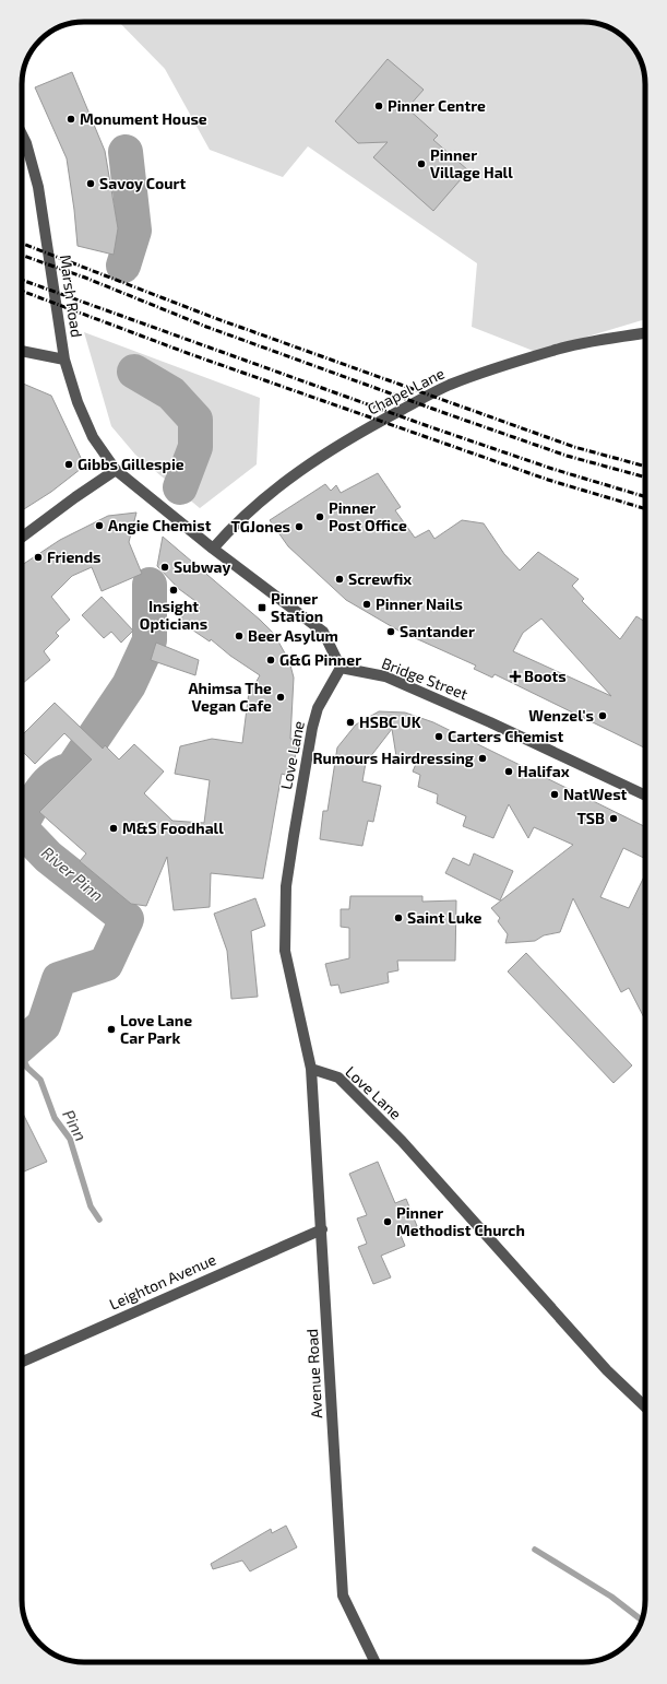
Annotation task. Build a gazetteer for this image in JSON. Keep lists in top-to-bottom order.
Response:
{
  "streets": {
    "street": [
      "Marsh Road",
      "Chapel Lane",
      "Bridge Street",
      "Love Lane",
      "Leighton Avenue",
      "Avenue Road"
    ]
  },
  "crossings": [
    ["Bridge Street", "Love Lane"],
    ["Love Lane", "Avenue Road"],
    ["Leighton Avenue", "Avenue Road"]
  ],
  "water": ["River Pinn", "Pinn"],
  "places": {
    "other": [
      "Pinner Centre",
      "Monument House",
      "Pinner Village Hall",
      "Savoy Court",
      "Gibbs Gillespie",
      "Pinner Post Office",
      "Angie Chemist",
      "TGJones",
      "Friends",
      "Subway",
      "Screwfix",
      "Insight Opticians",
      "Pinner Nails",
      "Santander",
      "Beer Asylum",
      "G&G Pinner",
      "Ahimsa The Vegan Cafe",
      "Wenzel's",
      "HSBC UK",
      "Carters Chemist",
      "Rumours Hairdressing",
      "Halifax",
      "NatWest",
      "TSB",
      "M&S Foodhall",
      "Saint Luke",
      "Love Lane Car Park",
      "Pinner Methodist Church"
    ],
    "transit": ["Pinner Station"],
    "health": ["Boots"]
  }
}
